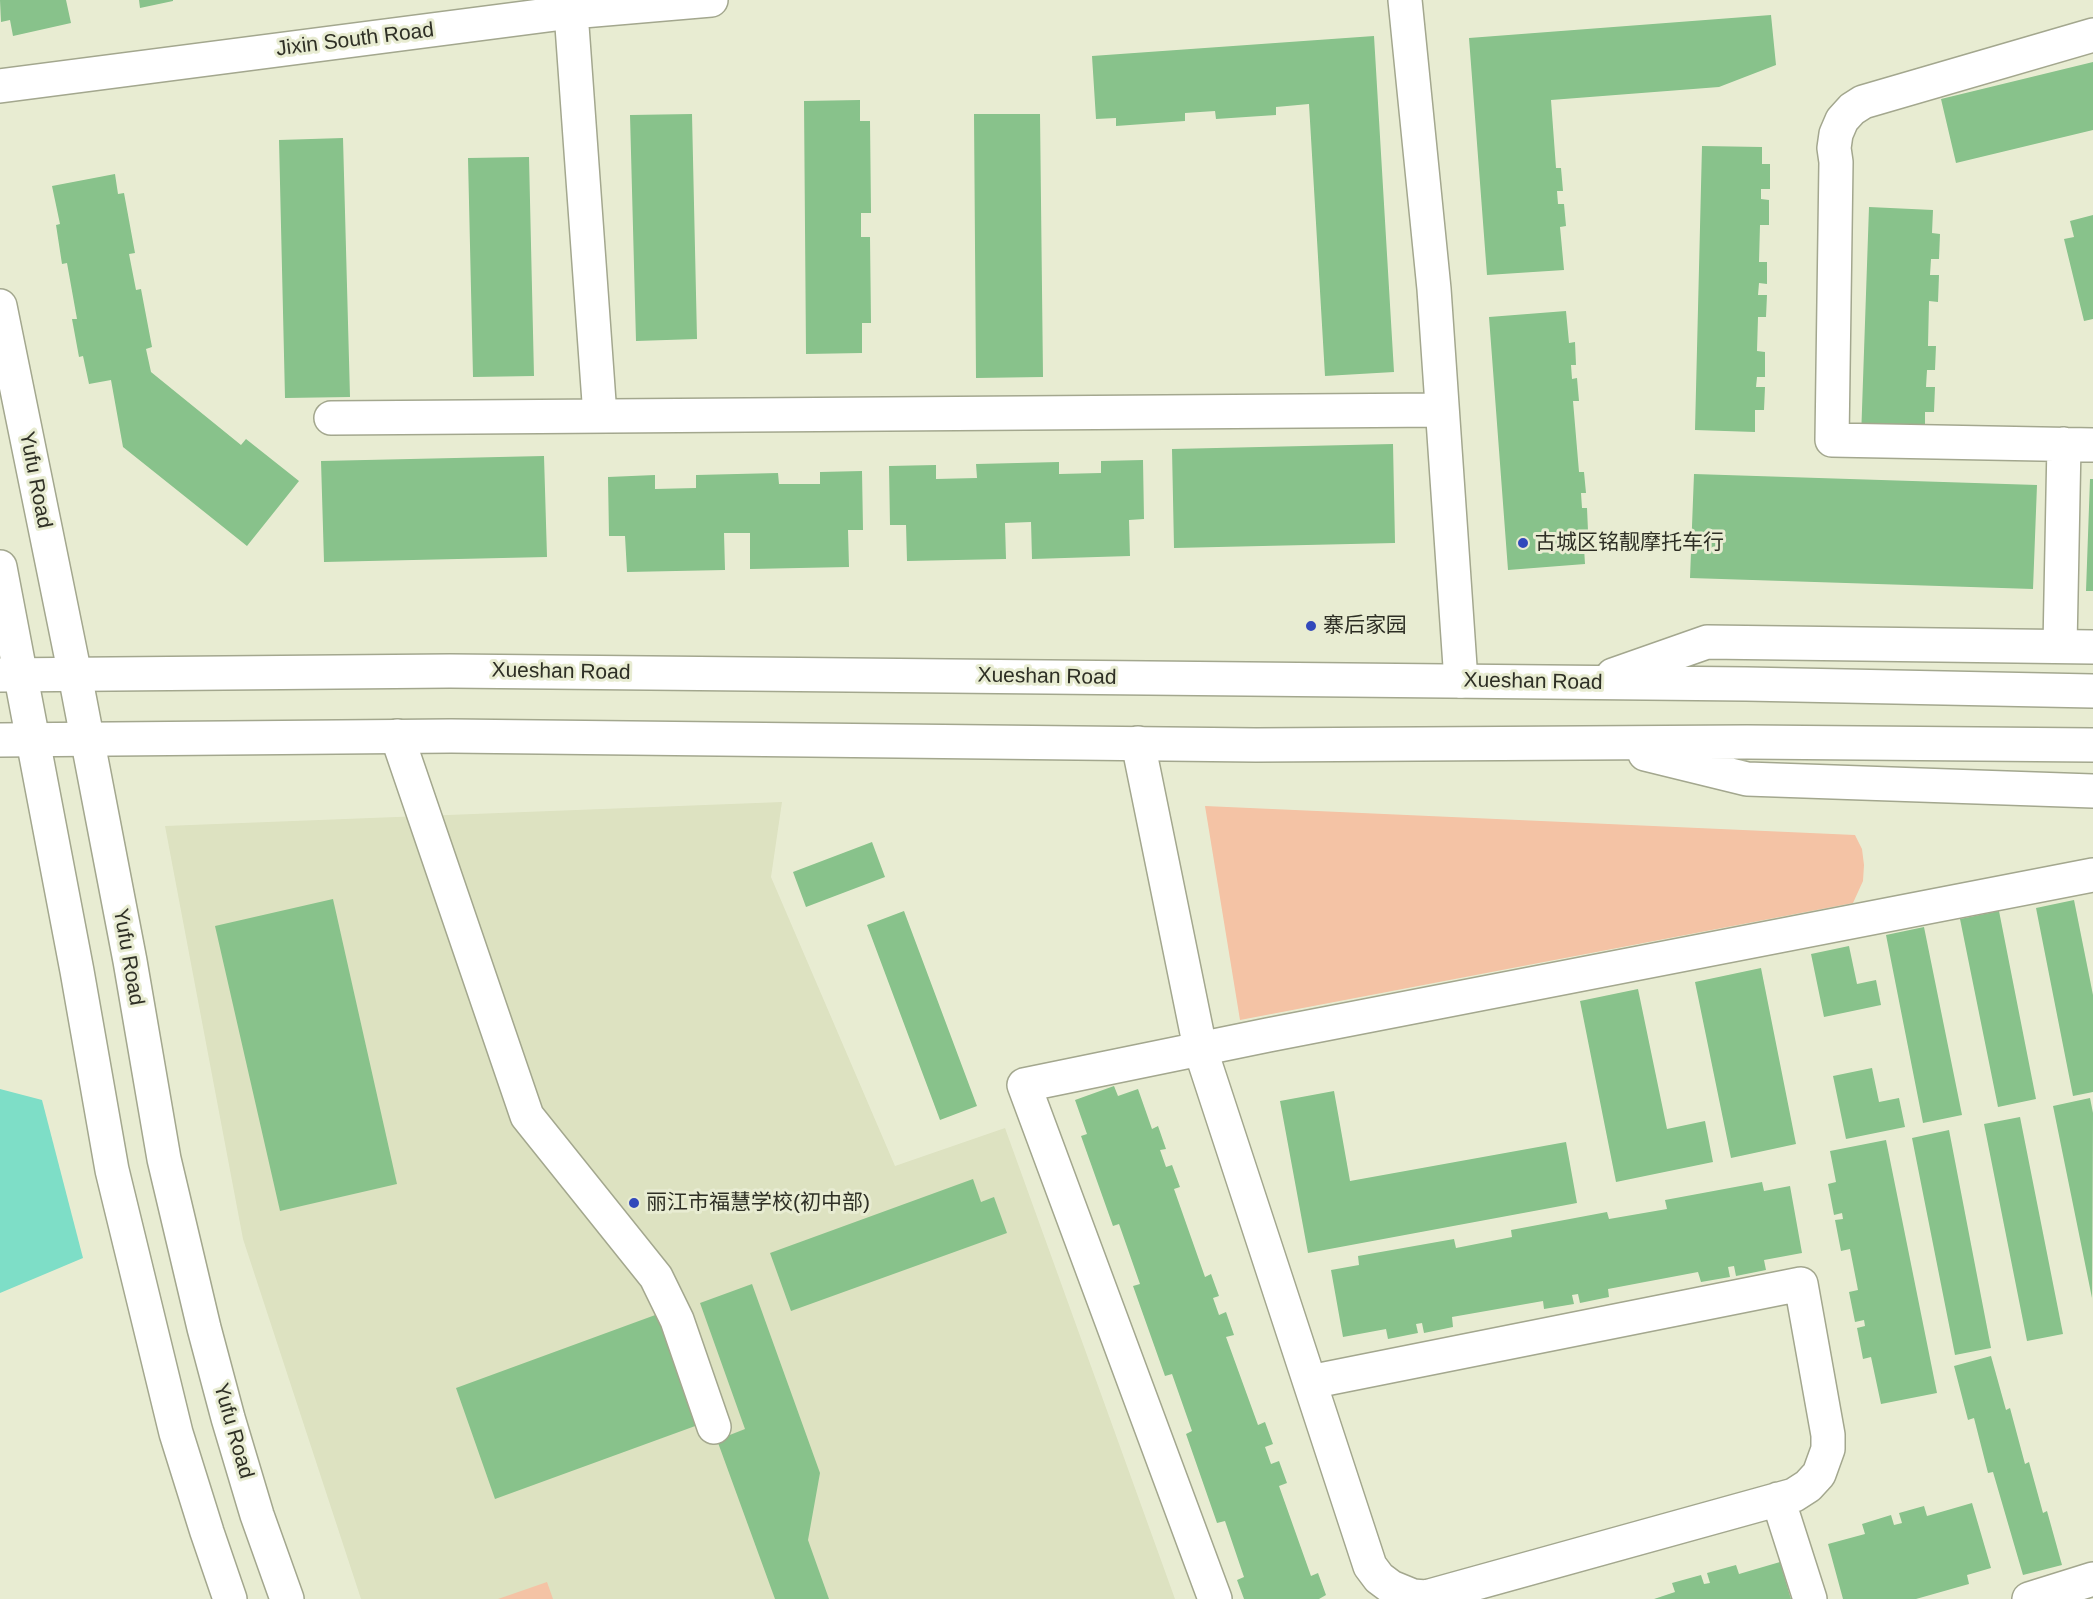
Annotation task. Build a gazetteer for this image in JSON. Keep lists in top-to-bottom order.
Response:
{
  "streets": {
    "street": ["Jixin South Road", "Yufu Road", "Xueshan Road"]
  },
  "crossings": [
    ["Yufu Road", "Xueshan Road"]
  ],
  "places": ["古城区铭靓摩托车行", "寨后家园", "丽江市福慧学校(初中部)"]
}
